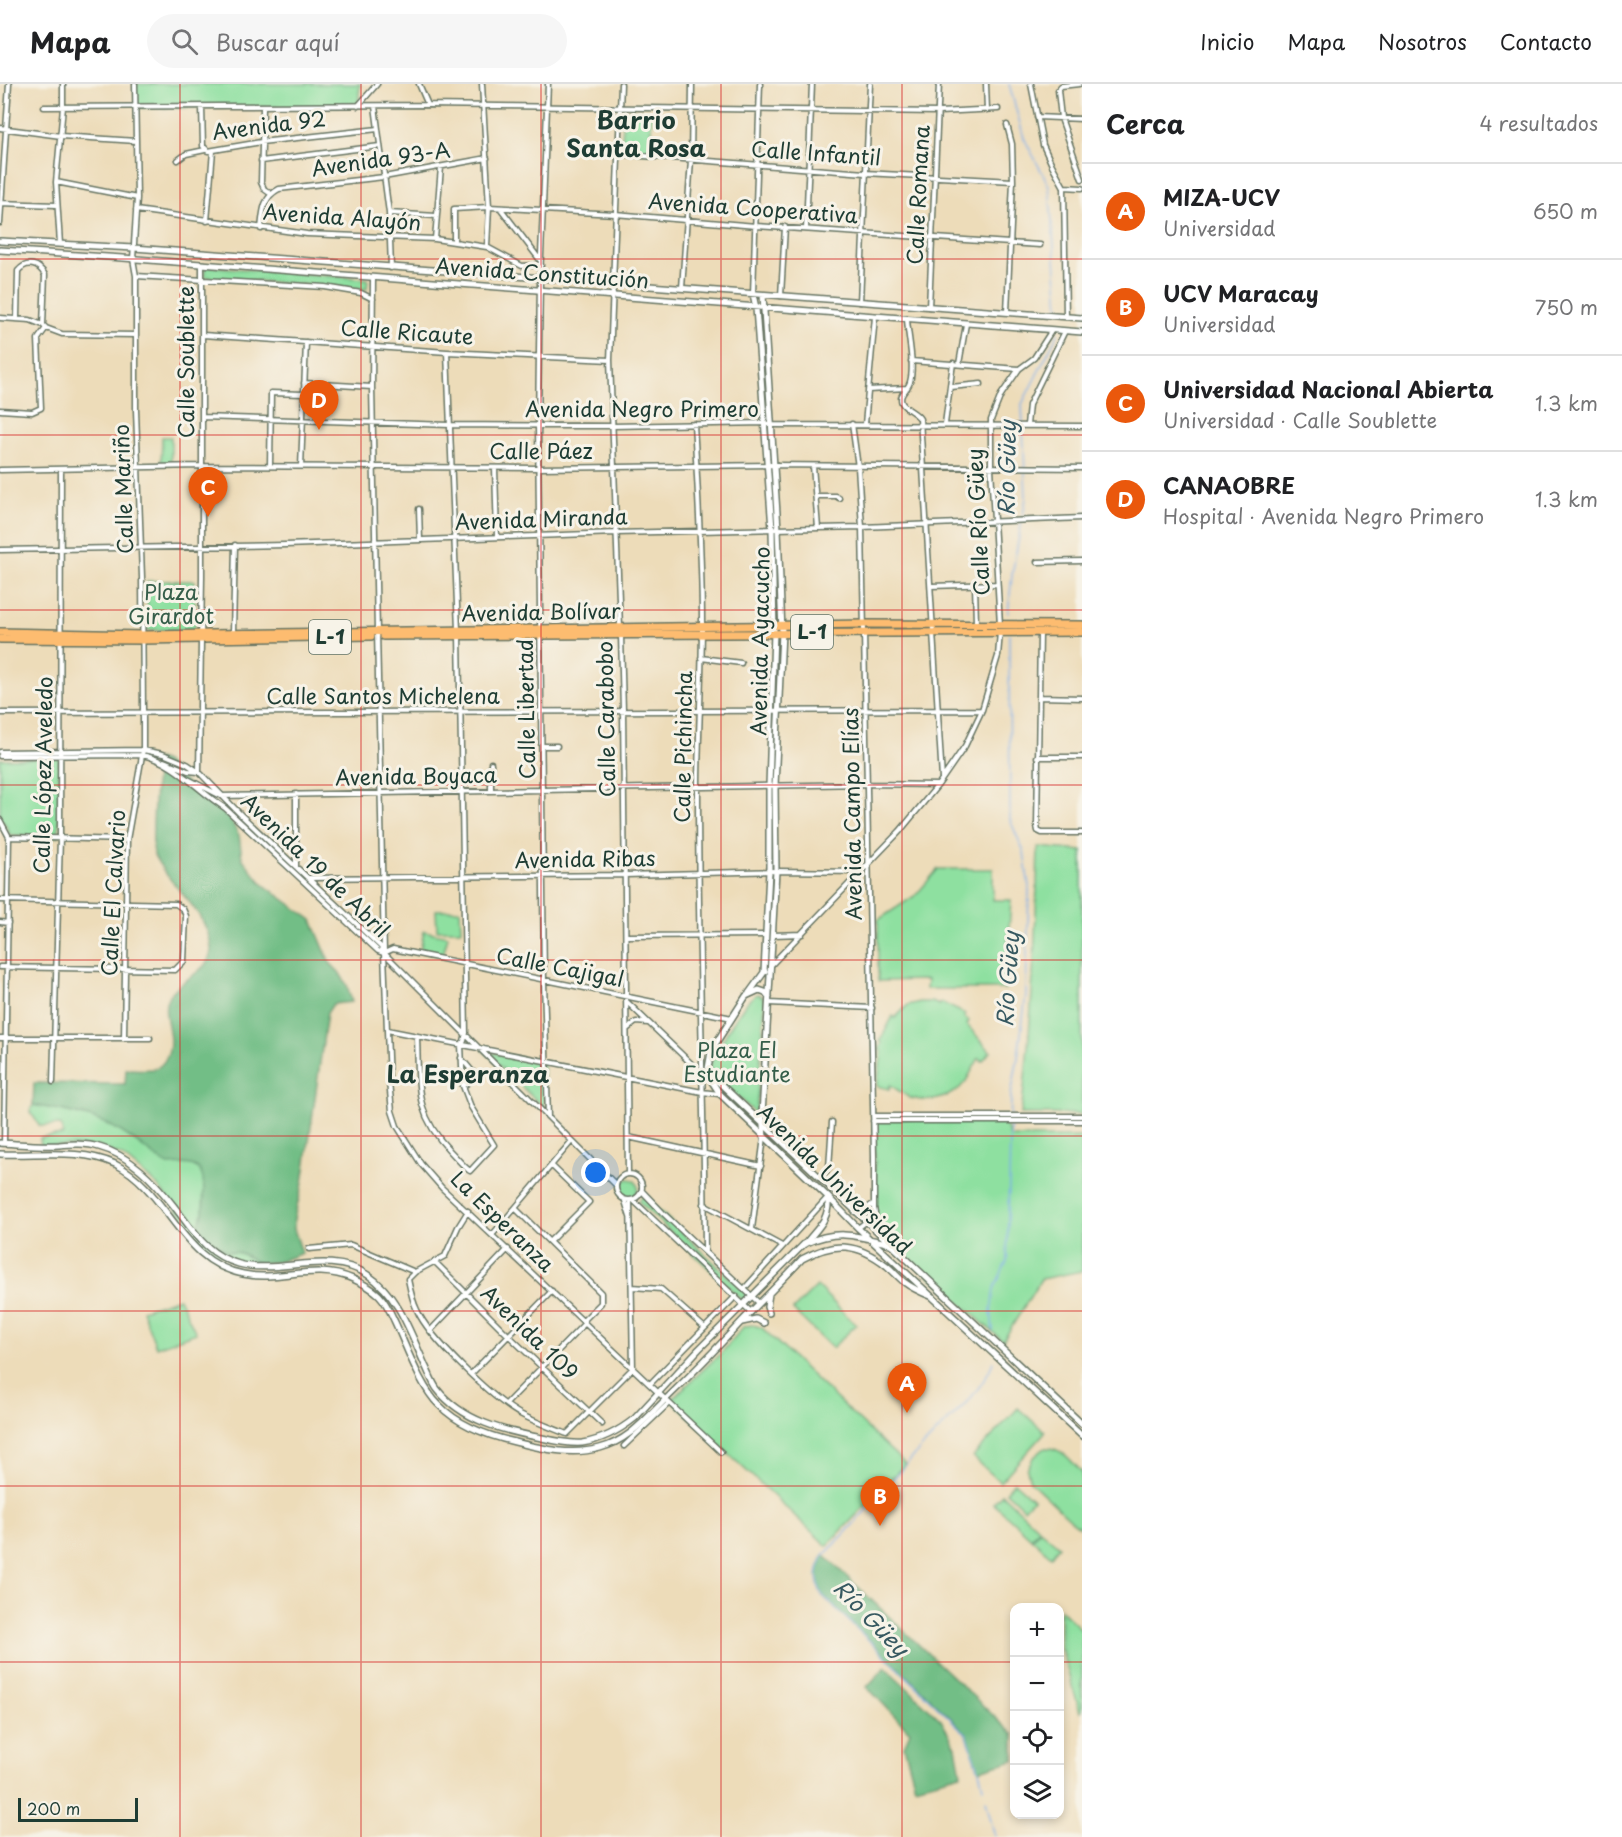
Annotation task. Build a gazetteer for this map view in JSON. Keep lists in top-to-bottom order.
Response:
{
  "streets": {
    "main road": ["Avenida Bolívar", "L-1"],
    "street": [
      "Avenida 92",
      "Calle Infantil",
      "Avenida 93-A",
      "Calle Romana",
      "Avenida Cooperativa",
      "Avenida Alayón",
      "Avenida Constitución",
      "Calle Ricaute",
      "Calle Soublette",
      "Avenida Negro Primero",
      "Calle Páez",
      "Calle Mariño",
      "Avenida Miranda",
      "Calle Río Güey",
      "Avenida Ayacucho",
      "Calle Santos Michelena",
      "Calle Libertad",
      "Calle Carabobo",
      "Calle Pichincha",
      "Calle López Aveledo",
      "Avenida Boyaca",
      "Avenida Campo Elías",
      "Avenida Ribas",
      "Avenida 19 de Abril",
      "Calle El Calvario",
      "Calle Cajigal",
      "Avenida Universidad",
      "La Esperanza",
      "Avenida 109"
    ]
  },
  "crossings": [
    ["Calle Infantil", "Calle Romana"],
    ["Calle Infantil", "Calle Carabobo"],
    ["Calle Romana", "Avenida Cooperativa"],
    ["Calle Romana", "Avenida Constitución"],
    ["Avenida Cooperativa", "Avenida Alayón"],
    ["Avenida Cooperativa", "Calle Libertad"],
    ["Avenida Cooperativa", "Calle Carabobo"],
    ["Avenida Alayón", "Calle Libertad"],
    ["Avenida Constitución", "Calle Soublette"],
    ["Avenida Constitución", "Calle Mariño"],
    ["Avenida Constitución", "Calle Río Güey"],
    ["Avenida Constitución", "Avenida Ayacucho"],
    ["Avenida Constitución", "Calle Libertad"],
    ["Avenida Constitución", "Calle Carabobo"],
    ["Avenida Constitución", "La Esperanza"],
    ["Calle Ricaute", "Calle Soublette"],
    ["Calle Ricaute", "Calle Libertad"],
    ["Calle Ricaute", "Calle Carabobo"],
    ["Calle Ricaute", "La Esperanza"],
    ["Calle Soublette", "Avenida Negro Primero"],
    ["Calle Soublette", "Calle Páez"],
    ["Calle Soublette", "Avenida Miranda"],
    ["Calle Soublette", "Avenida Bolívar"],
    ["Calle Soublette", "Calle Santos Michelena"],
    ["Calle Soublette", "Avenida 19 de Abril"],
    ["Avenida Negro Primero", "Calle Río Güey"],
    ["Avenida Negro Primero", "Avenida Ayacucho"],
    ["Avenida Negro Primero", "Calle Libertad"],
    ["Avenida Negro Primero", "Calle Carabobo"],
    ["Avenida Negro Primero", "Calle Pichincha"],
    ["Avenida Negro Primero", "Avenida Campo Elías"],
    ["Avenida Negro Primero", "La Esperanza"],
    ["Calle Páez", "Calle Mariño"],
    ["Calle Páez", "Calle Río Güey"],
    ["Calle Páez", "Avenida Ayacucho"],
    ["Calle Páez", "Calle Libertad"],
    ["Calle Páez", "Calle Carabobo"],
    ["Calle Páez", "Calle Pichincha"],
    ["Calle Páez", "Calle López Aveledo"],
    ["Calle Páez", "Avenida Campo Elías"],
    ["Calle Páez", "La Esperanza"],
    ["Calle Mariño", "Avenida Miranda"],
    ["Calle Mariño", "Avenida Bolívar"],
    ["Calle Mariño", "Calle Santos Michelena"],
    ["Calle Mariño", "Avenida 19 de Abril"],
    ["Calle Mariño", "Calle El Calvario"],
    ["Avenida Miranda", "Calle Río Güey"],
    ["Avenida Miranda", "Avenida Ayacucho"],
    ["Avenida Miranda", "Calle Libertad"],
    ["Avenida Miranda", "Calle Carabobo"],
    ["Avenida Miranda", "Calle Pichincha"],
    ["Avenida Miranda", "Calle López Aveledo"],
    ["Avenida Miranda", "Avenida Campo Elías"],
    ["Avenida Miranda", "La Esperanza"],
    ["Calle Río Güey", "Avenida Bolívar"],
    ["Calle Río Güey", "Avenida Ayacucho"],
    ["Calle Río Güey", "Calle Santos Michelena"],
    ["Calle Río Güey", "Avenida Boyaca"],
    ["Calle Río Güey", "Avenida Campo Elías"],
    ["Calle Río Güey", "Avenida Ribas"],
    ["Avenida Bolívar", "Avenida Ayacucho"],
    ["Avenida Bolívar", "Calle Libertad"],
    ["Avenida Bolívar", "Calle Carabobo"],
    ["Avenida Bolívar", "Calle Pichincha"],
    ["Avenida Bolívar", "Calle López Aveledo"],
    ["Avenida Bolívar", "Avenida Campo Elías"],
    ["Avenida Bolívar", "La Esperanza"],
    ["Avenida Ayacucho", "Calle Santos Michelena"],
    ["Avenida Ayacucho", "Avenida Boyaca"],
    ["Avenida Ayacucho", "Avenida Ribas"],
    ["Avenida Ayacucho", "Avenida Universidad"],
    ["Calle Santos Michelena", "Calle Libertad"],
    ["Calle Santos Michelena", "Calle Carabobo"],
    ["Calle Santos Michelena", "Calle Pichincha"],
    ["Calle Santos Michelena", "Calle López Aveledo"],
    ["Calle Santos Michelena", "Avenida Campo Elías"],
    ["Calle Santos Michelena", "La Esperanza"],
    ["Calle Libertad", "Avenida Boyaca"],
    ["Calle Libertad", "Avenida Ribas"],
    ["Calle Libertad", "Calle Cajigal"],
    ["Calle Carabobo", "Avenida Boyaca"],
    ["Calle Carabobo", "Avenida Ribas"],
    ["Calle Carabobo", "Calle Cajigal"],
    ["Calle Pichincha", "Avenida Boyaca"],
    ["Calle Pichincha", "Avenida Ribas"],
    ["Calle Pichincha", "Calle Cajigal"],
    ["Calle Pichincha", "Avenida Universidad"],
    ["Calle López Aveledo", "Avenida 19 de Abril"],
    ["Avenida Boyaca", "Avenida Campo Elías"],
    ["Avenida Boyaca", "Avenida 19 de Abril"],
    ["Avenida Boyaca", "La Esperanza"],
    ["Avenida Ribas", "Avenida 19 de Abril"],
    ["Avenida Ribas", "La Esperanza"],
    ["Avenida 19 de Abril", "Calle El Calvario"],
    ["Avenida 19 de Abril", "Calle Cajigal"],
    ["Avenida 19 de Abril", "La Esperanza"],
    ["Calle Cajigal", "La Esperanza"]
  ],
  "districts": ["Barrio Santa Rosa", "La Esperanza"],
  "water": ["Río Güey"],
  "parks": ["Plaza Girardot", "Plaza El Estudiante"],
  "scale_bar": "200 m",
  "page": {
    "header": "Mapa",
    "search": "Buscar aquí",
    "nav": [
      "Inicio",
      "Mapa",
      "Nosotros",
      "Contacto"
    ],
    "heading": ["Cerca", "4 resultados"],
    "list": [
      {
        "mark": "A",
        "name": "MIZA-UCV",
        "note": "Universidad",
        "value": "650 m"
      },
      {
        "mark": "B",
        "name": "UCV Maracay",
        "note": "Universidad",
        "value": "750 m"
      },
      {
        "mark": "C",
        "name": "Universidad Nacional Abierta",
        "note": "Universidad · Calle Soublette",
        "value": "1.3 km"
      },
      {
        "mark": "D",
        "name": "CANAOBRE",
        "note": "Hospital · Avenida Negro Primero",
        "value": "1.3 km"
      }
    ],
    "pins": [
      "D",
      "C",
      "A",
      "B"
    ],
    "map_buttons": ["+", "−"],
    "scale": "200 m"
  }
}
